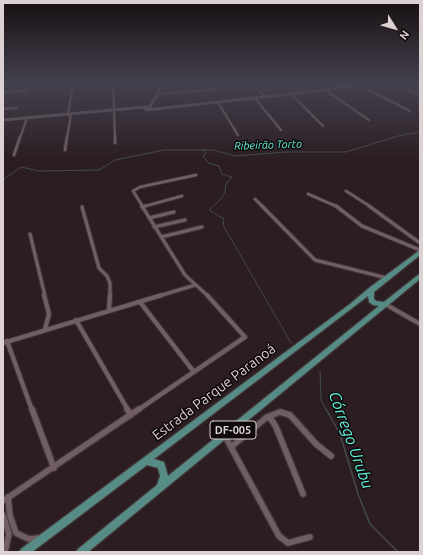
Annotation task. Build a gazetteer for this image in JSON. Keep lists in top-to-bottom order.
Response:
{
  "streets": {
    "main road": ["Estrada Parque Paranoá", "DF-005"]
  },
  "water": ["Ribeirão Torto", "Córrego Urubu"],
  "north": "bottom right"
}
